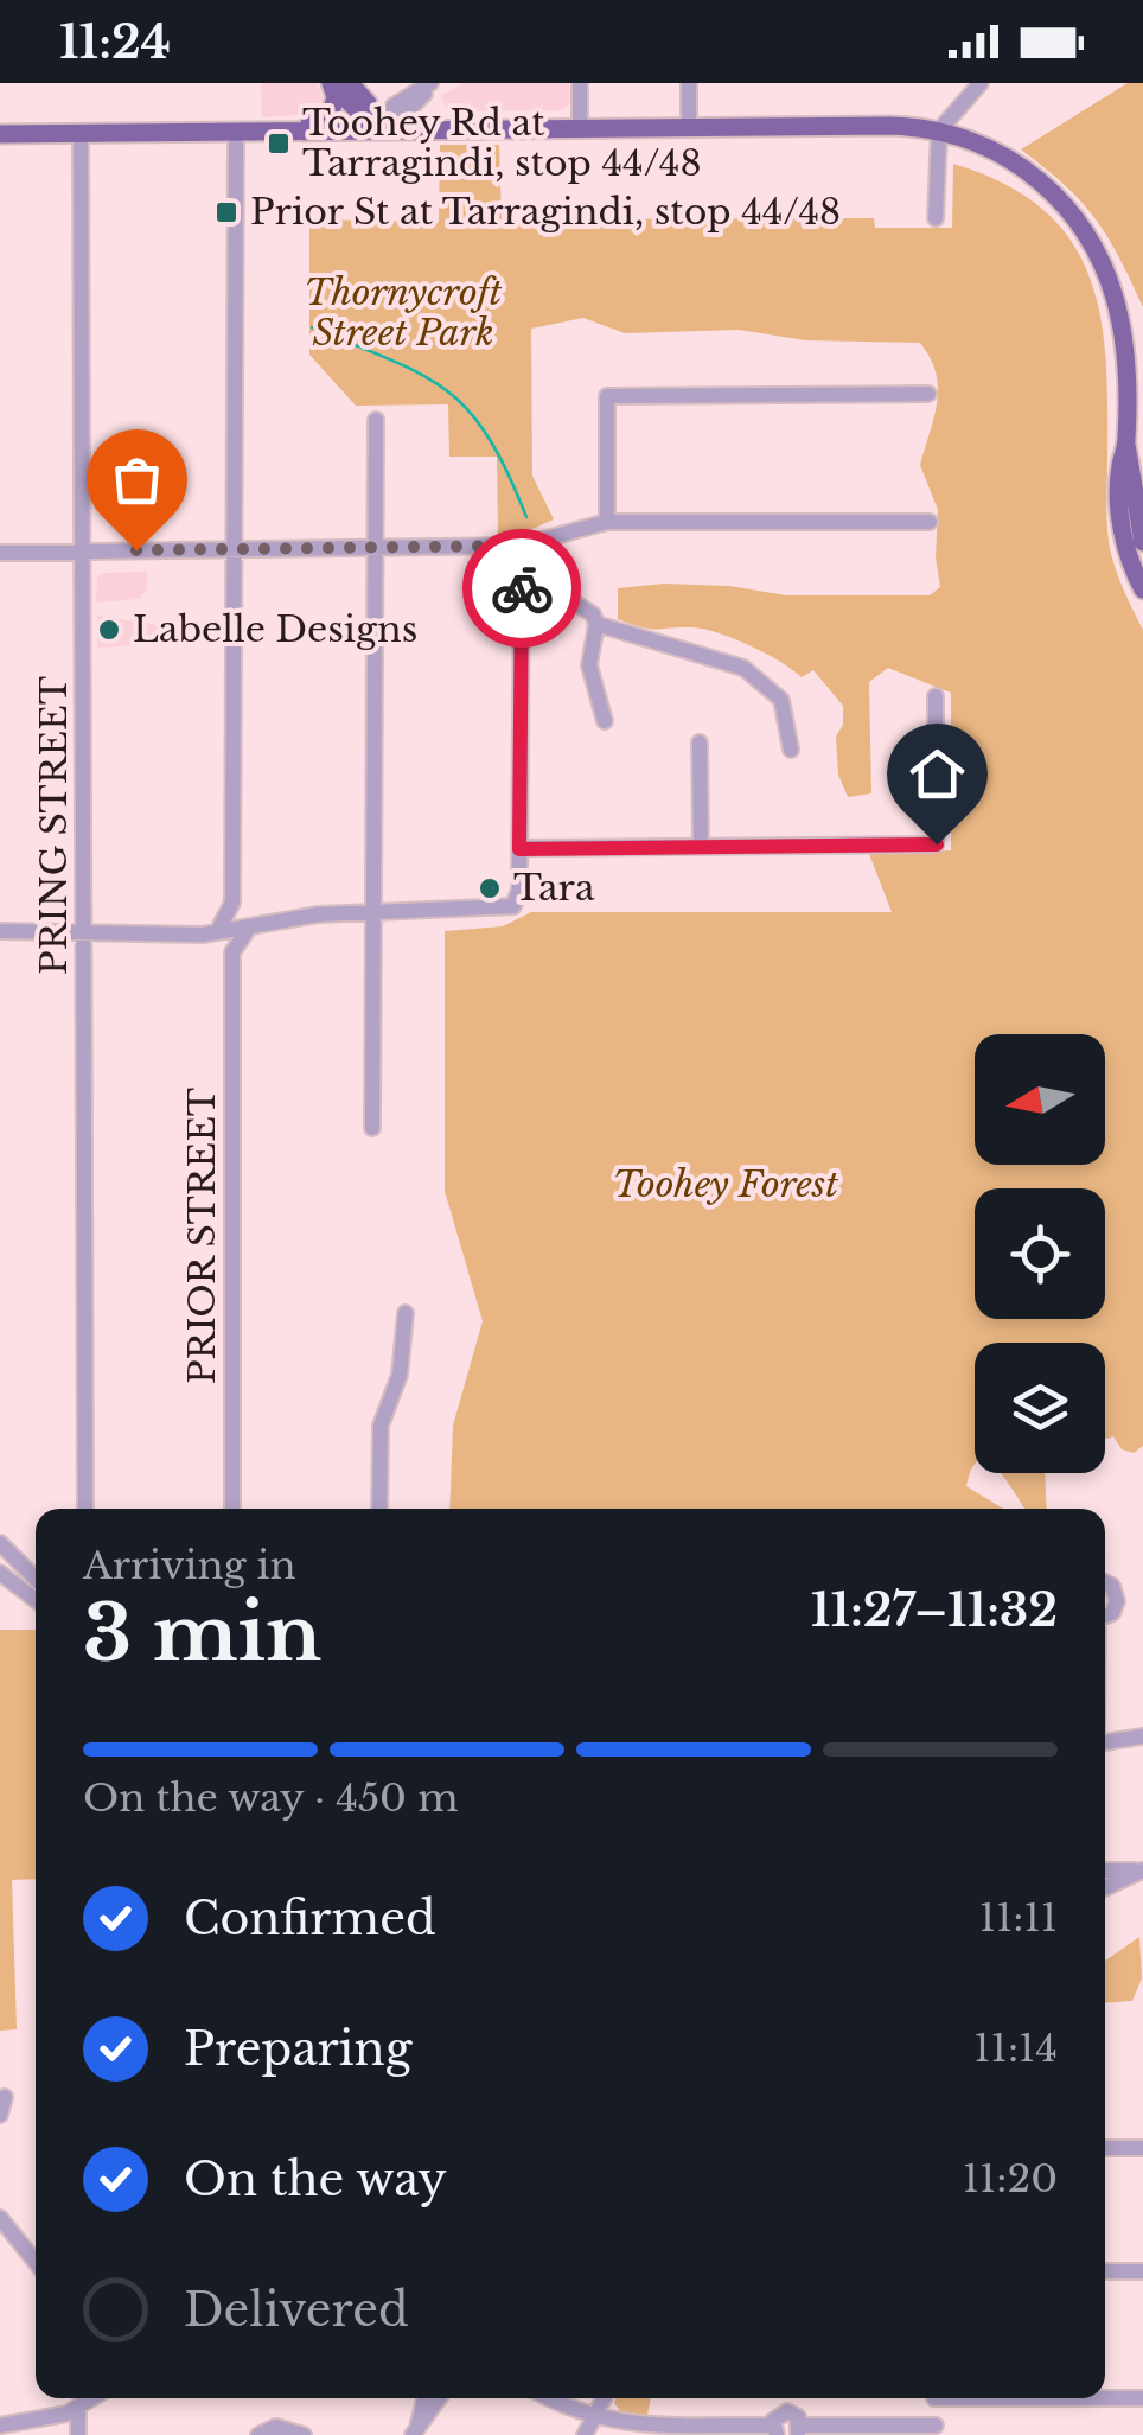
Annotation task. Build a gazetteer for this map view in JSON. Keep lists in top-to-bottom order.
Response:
{
  "streets": {
    "street": ["PRING STREET", "PRIOR STREET"]
  },
  "parks": ["Thornycroft Street Park", "Toohey Forest"],
  "places": {
    "transit": ["Toohey Rd at Tarragindi, stop 44/48", "Prior St at Tarragindi, stop 44/48"],
    "other": ["Labelle Designs", "Tara"]
  },
  "north": "left",
  "page": {
    "status": "11:24",
    "heading": ["3 min", "Arriving in", "11:27–11:32"],
    "bar": "On the way · 450 m",
    "list": [
      ["Confirmed", "11:11"],
      ["Preparing", "11:14"],
      ["On the way", "11:20"],
      "Delivered"
    ]
  }
}
